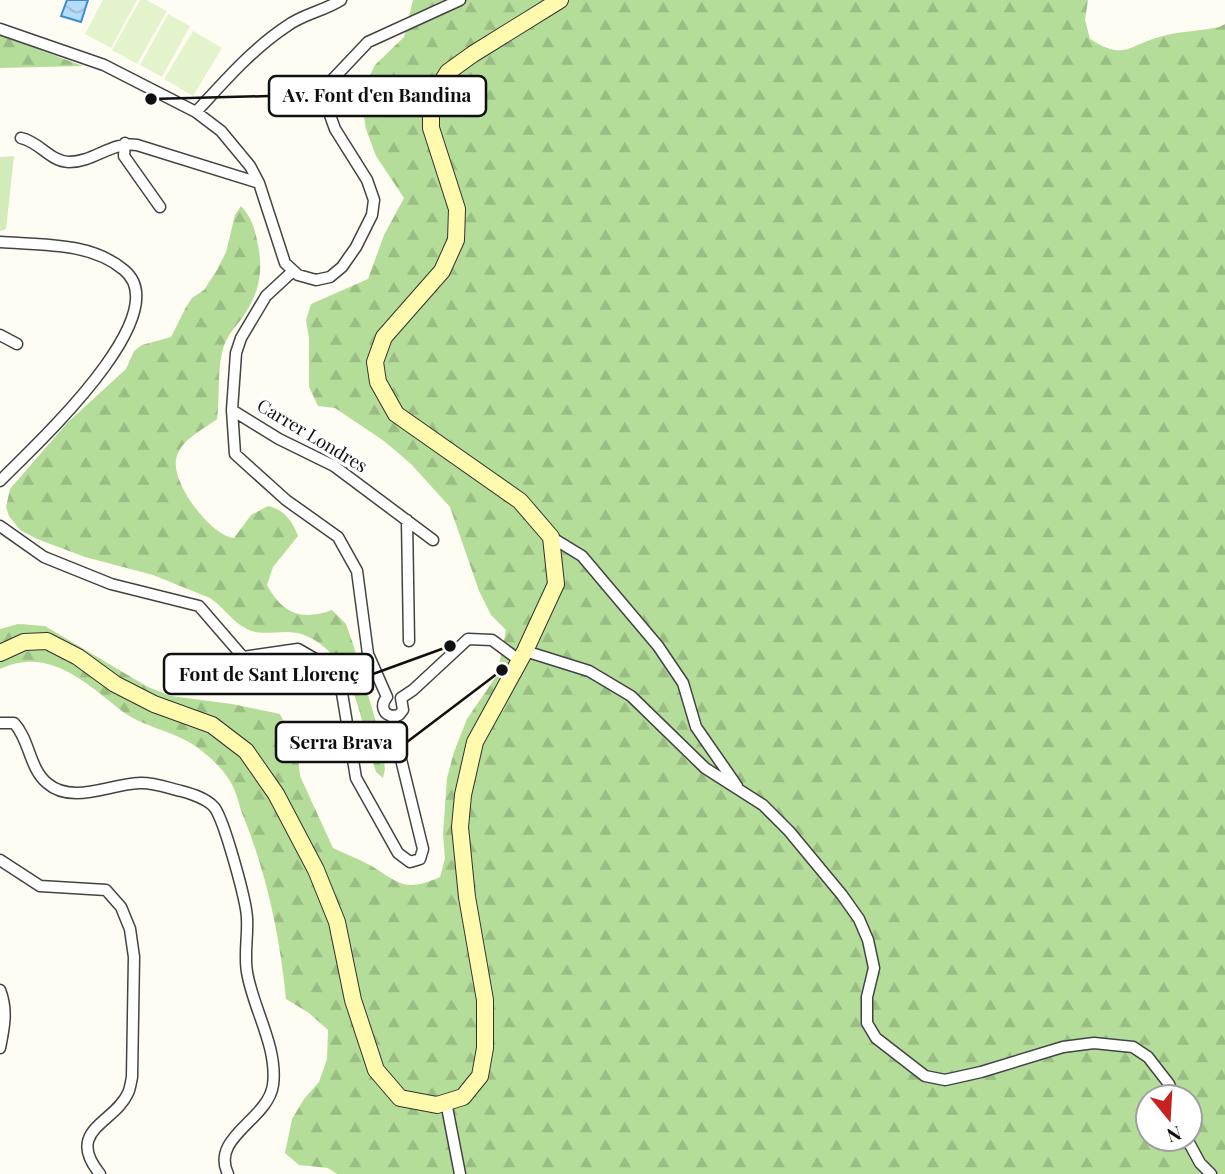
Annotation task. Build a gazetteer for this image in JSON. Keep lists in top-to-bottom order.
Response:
{
  "streets": {
    "street": ["Carrer Londres"]
  },
  "places": ["Av. Font d'en Bandina", "Font de Sant Llorenç", "Serra Brava"],
  "north": "bottom"
}
